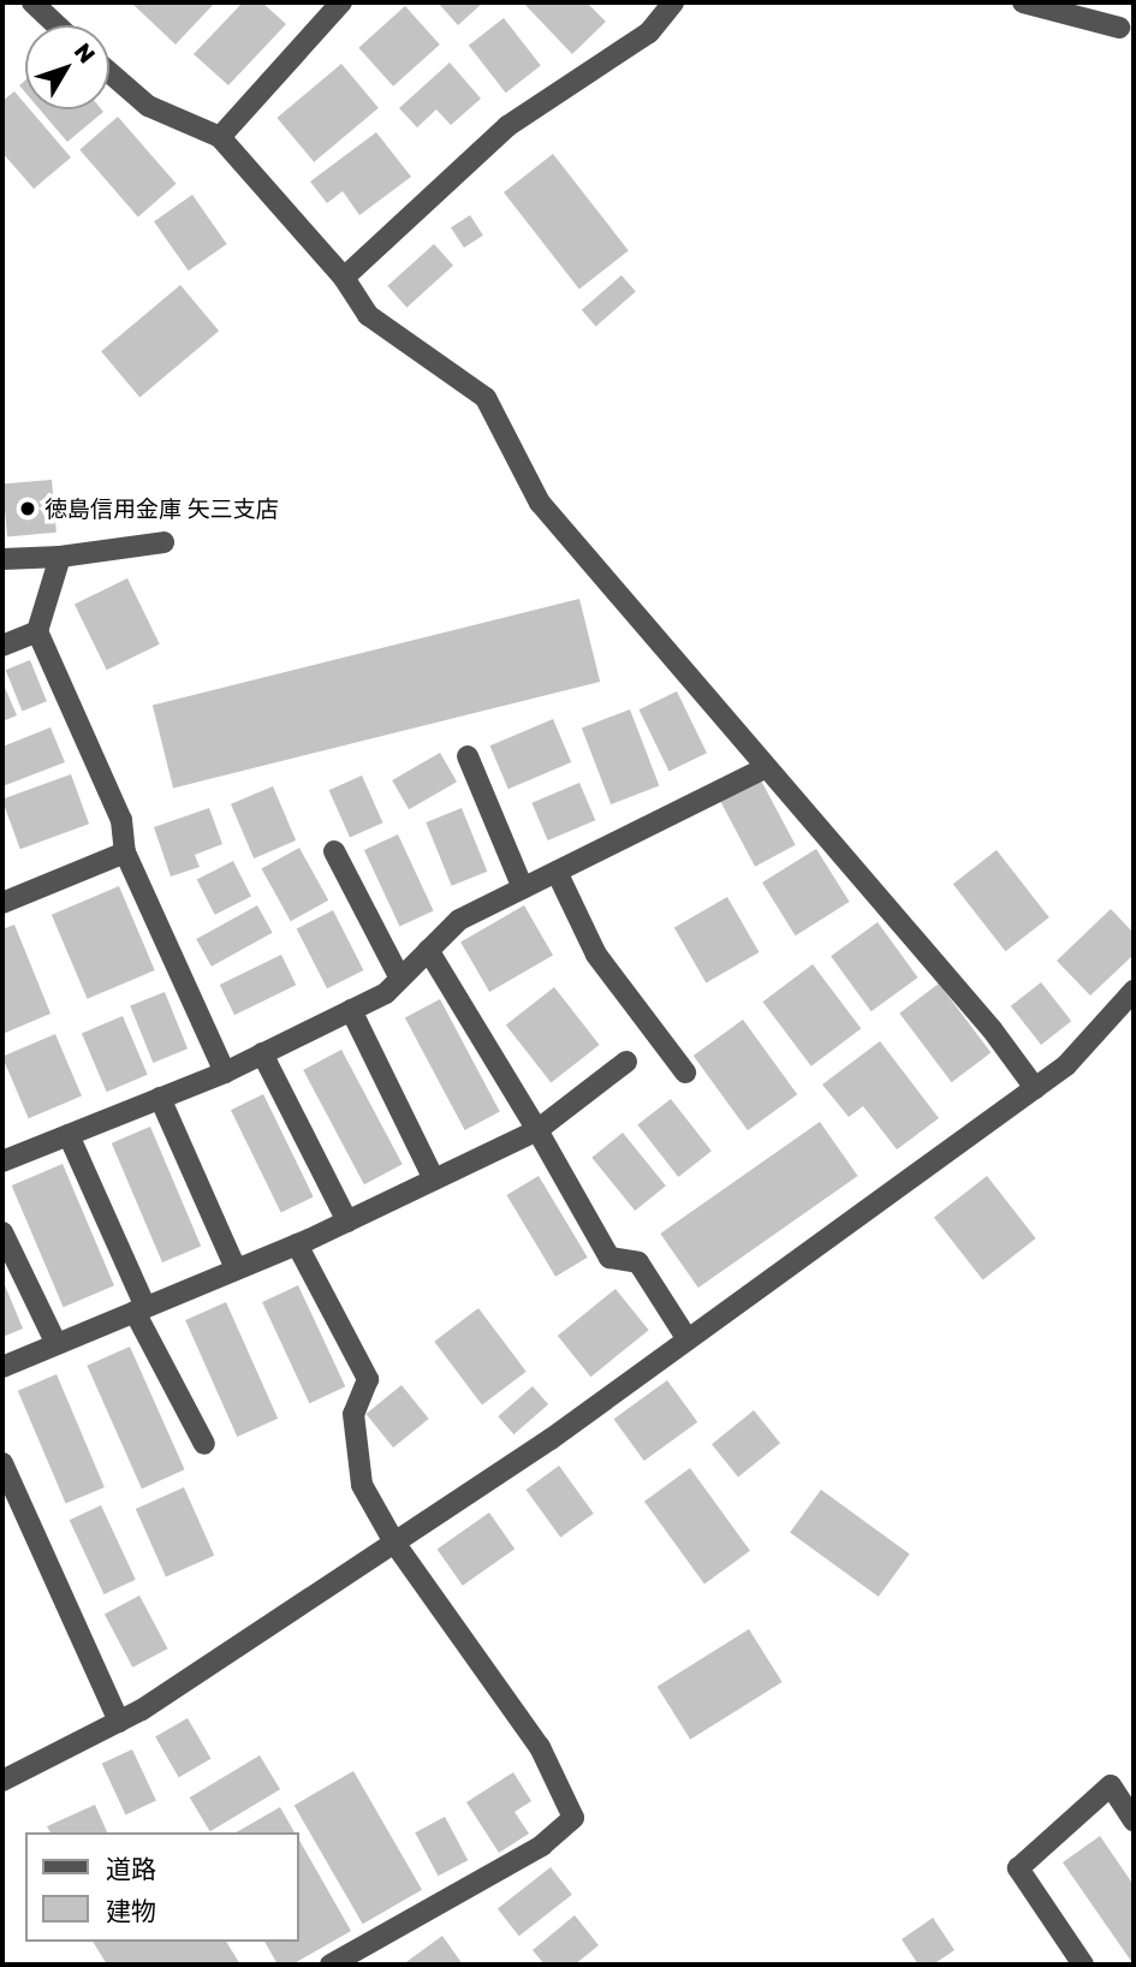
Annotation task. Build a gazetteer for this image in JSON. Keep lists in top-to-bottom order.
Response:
{
  "places": ["徳島信用金庫 矢三支店"],
  "legend": ["道路", "建物"],
  "north": "top right"
}
